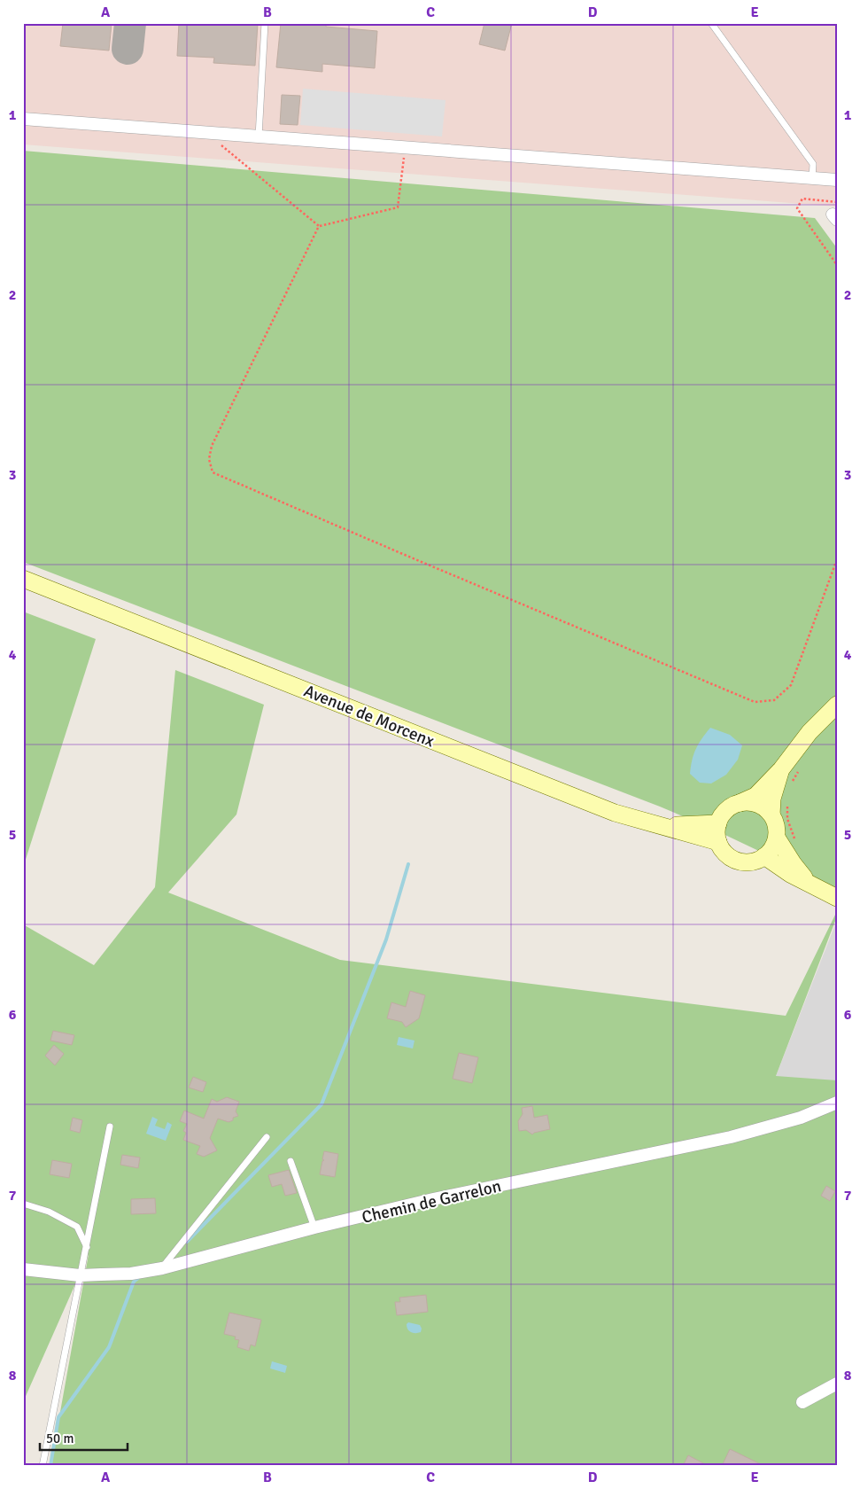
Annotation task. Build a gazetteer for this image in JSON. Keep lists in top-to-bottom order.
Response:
{
  "streets": {
    "main road": ["Avenue de Morcenx"],
    "street": ["Chemin de Garrelon"]
  },
  "scale_bar": "50 m",
  "grid": {
    "columns": [
      "A",
      "B",
      "C",
      "D",
      "E"
    ],
    "rows": [
      "1",
      "2",
      "3",
      "4",
      "5",
      "6",
      "7",
      "8"
    ]
  }
}
